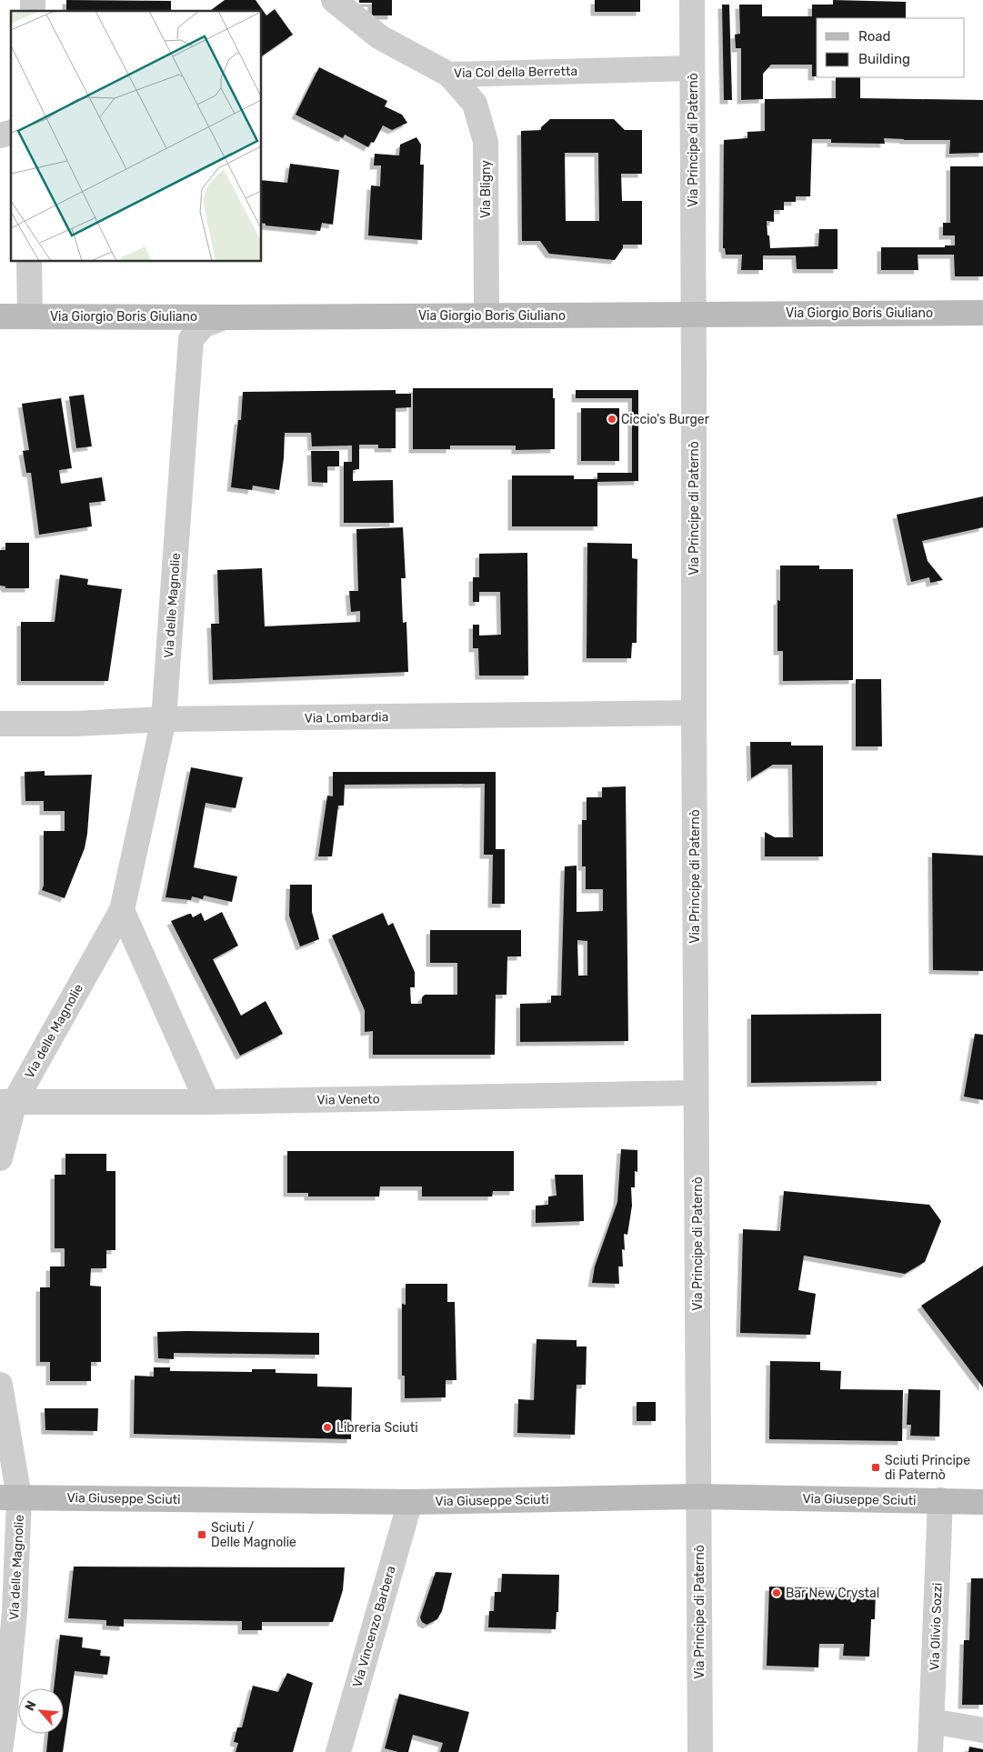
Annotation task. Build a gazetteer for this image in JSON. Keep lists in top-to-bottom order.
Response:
{
  "streets": {
    "street": [
      "Via Col della Berretta",
      "Via Principe di Paternò",
      "Via Bligny",
      "Via Giorgio Boris Giuliano",
      "Via delle Magnolie",
      "Via Lombardia",
      "Via Veneto",
      "Via Giuseppe Sciuti",
      "Via Vincenzo Barbera",
      "Via Olivio Sozzi"
    ]
  },
  "crossings": [
    ["Via Col della Berretta", "Via Principe di Paternò"],
    ["Via Col della Berretta", "Via Bligny"],
    ["Via Principe di Paternò", "Via Giorgio Boris Giuliano"],
    ["Via Principe di Paternò", "Via Lombardia"],
    ["Via Principe di Paternò", "Via Veneto"],
    ["Via Principe di Paternò", "Via Giuseppe Sciuti"],
    ["Via Bligny", "Via Giorgio Boris Giuliano"],
    ["Via Giorgio Boris Giuliano", "Via delle Magnolie"],
    ["Via delle Magnolie", "Via Lombardia"],
    ["Via delle Magnolie", "Via Veneto"],
    ["Via delle Magnolie", "Via Giuseppe Sciuti"],
    ["Via Giuseppe Sciuti", "Via Vincenzo Barbera"],
    ["Via Giuseppe Sciuti", "Via Olivio Sozzi"]
  ],
  "places": {
    "other": ["Ciccio's Burger", "Libreria Sciuti", "Bar New Crystal"],
    "transit": ["Sciuti Principe di Paternò", "Sciuti / Delle Magnolie"]
  },
  "legend": ["Road", "Building"],
  "north": "top left"
}
